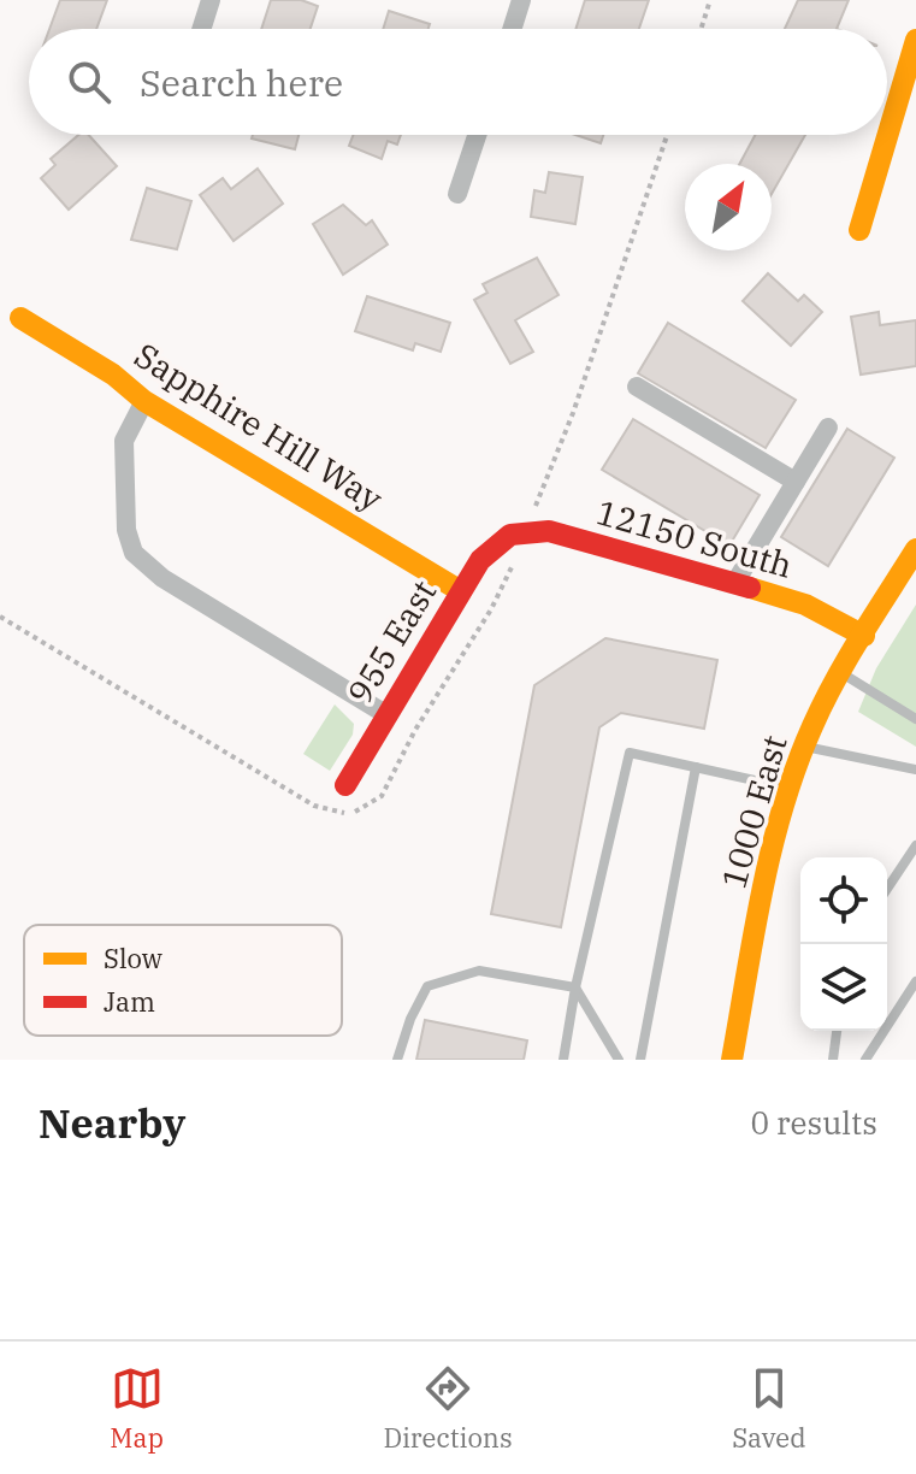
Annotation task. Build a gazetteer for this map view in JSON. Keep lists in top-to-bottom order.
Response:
{
  "streets": {
    "street": [
      "Sapphire Hill Way",
      "12150 South",
      "955 East",
      "1000 East"
    ]
  },
  "crossings": [
    ["Sapphire Hill Way", "955 East"],
    ["12150 South", "955 East"],
    ["12150 South", "1000 East"]
  ],
  "legend": ["Slow", "Jam"],
  "north": "top right",
  "page": {
    "search": "Search here",
    "heading": ["Nearby", "0 results"],
    "nav": ["Map", "Directions", "Saved"]
  }
}
